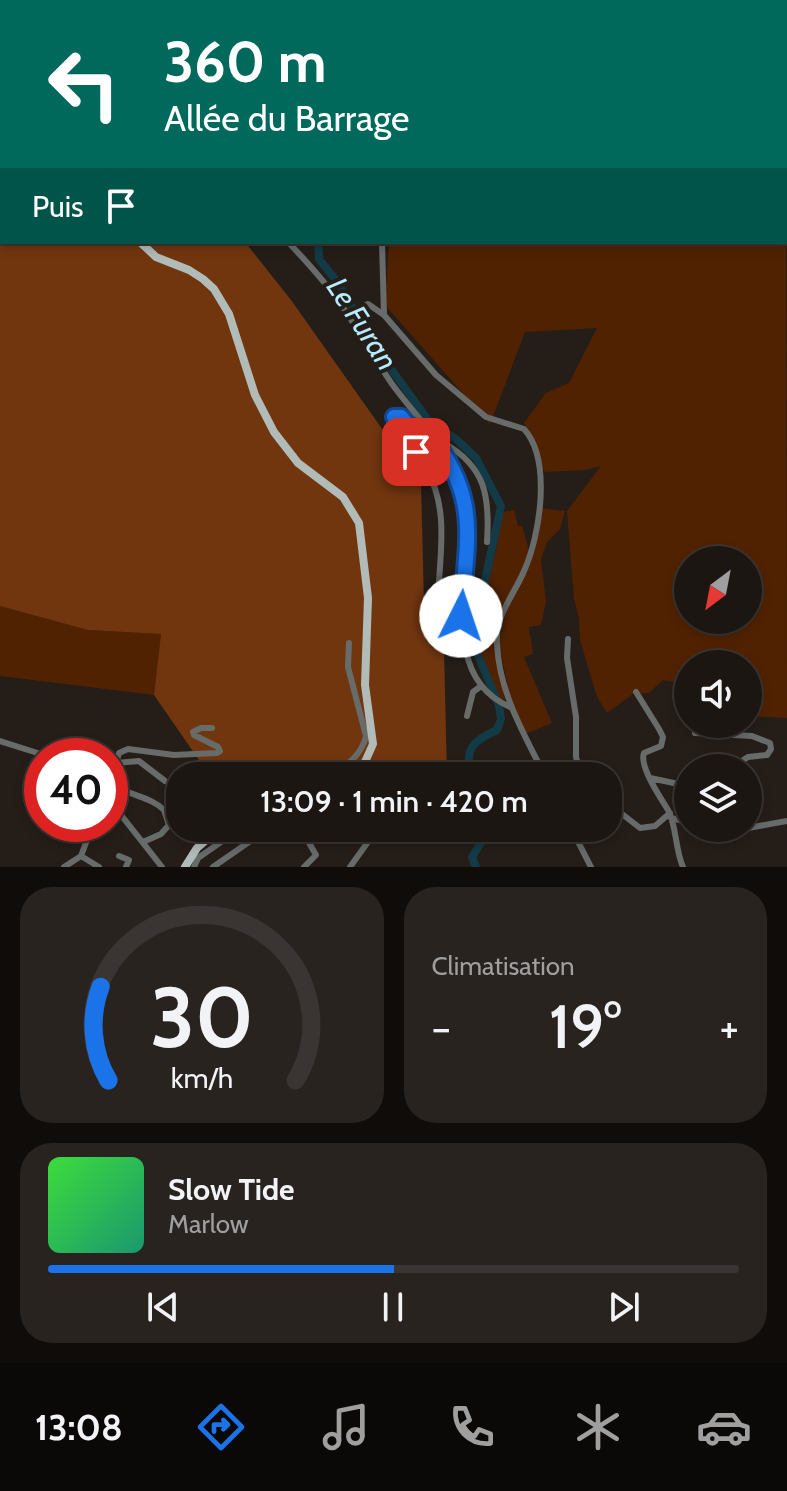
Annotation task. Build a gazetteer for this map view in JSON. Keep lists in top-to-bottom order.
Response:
{
  "water": ["Le Furan"],
  "north": "bottom left",
  "page": {
    "turn": ["360 m", "Allée du Barrage"],
    "then": "Puis",
    "limit": "40",
    "trip": "13:09 · 1 min · 420 m",
    "tile": "Climatisation",
    "heat": ["−", "19°", "+"],
    "song": ["Slow Tide", "Marlow"],
    "tabs": "13:08",
    "gauge": ["30", "km/h"]
  }
}
